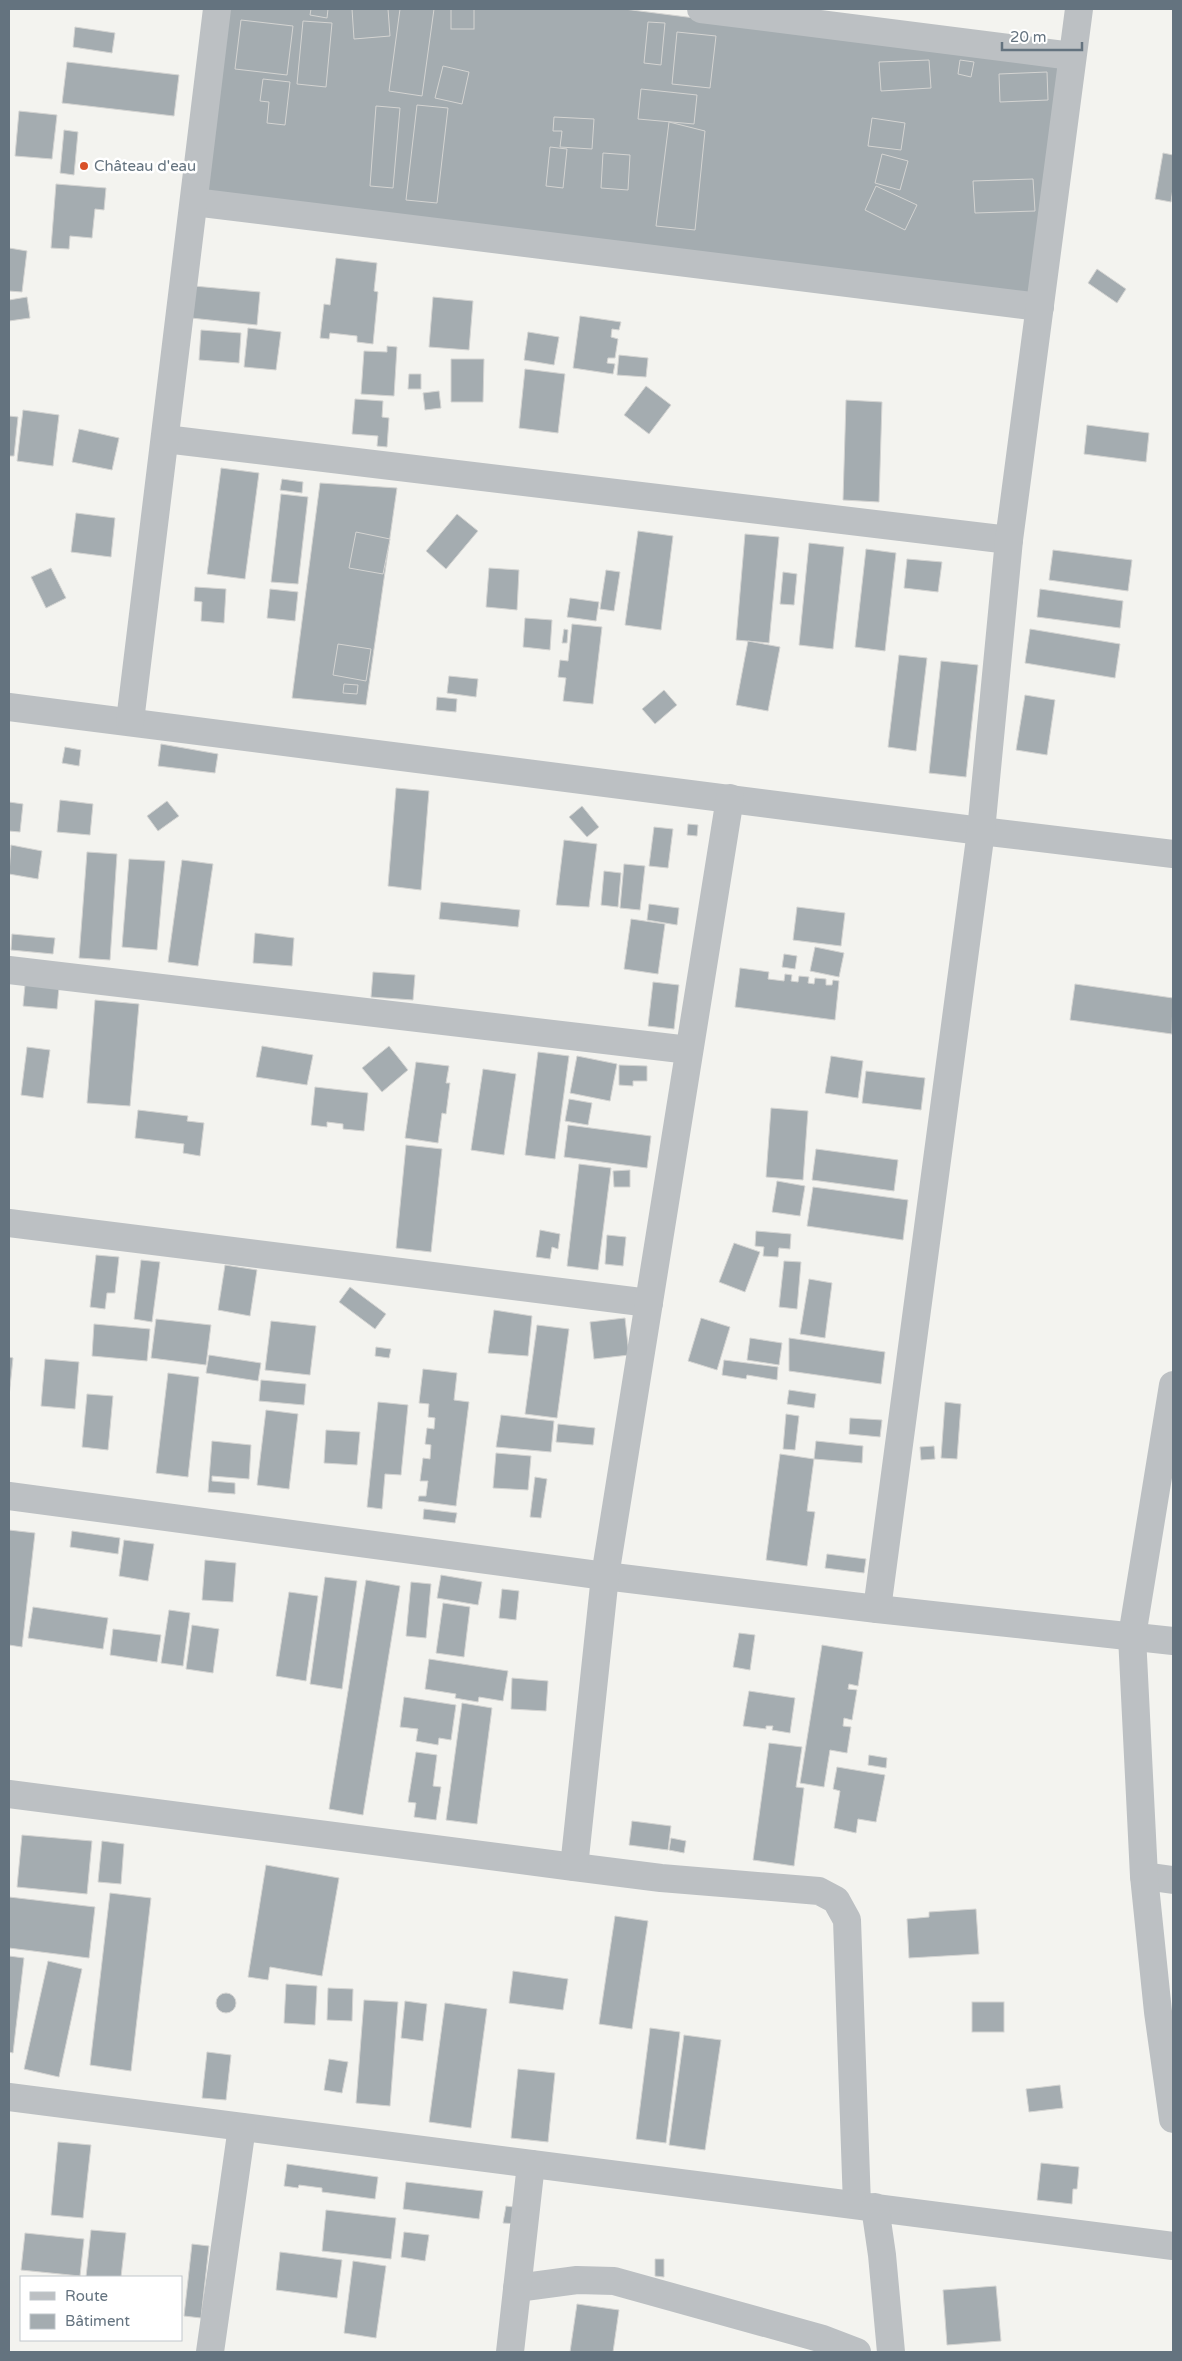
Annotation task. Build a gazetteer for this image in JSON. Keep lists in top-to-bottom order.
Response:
{
  "places": ["Château d'eau"],
  "legend": ["Route", "Bâtiment"],
  "scale_bar": "20 m"
}
